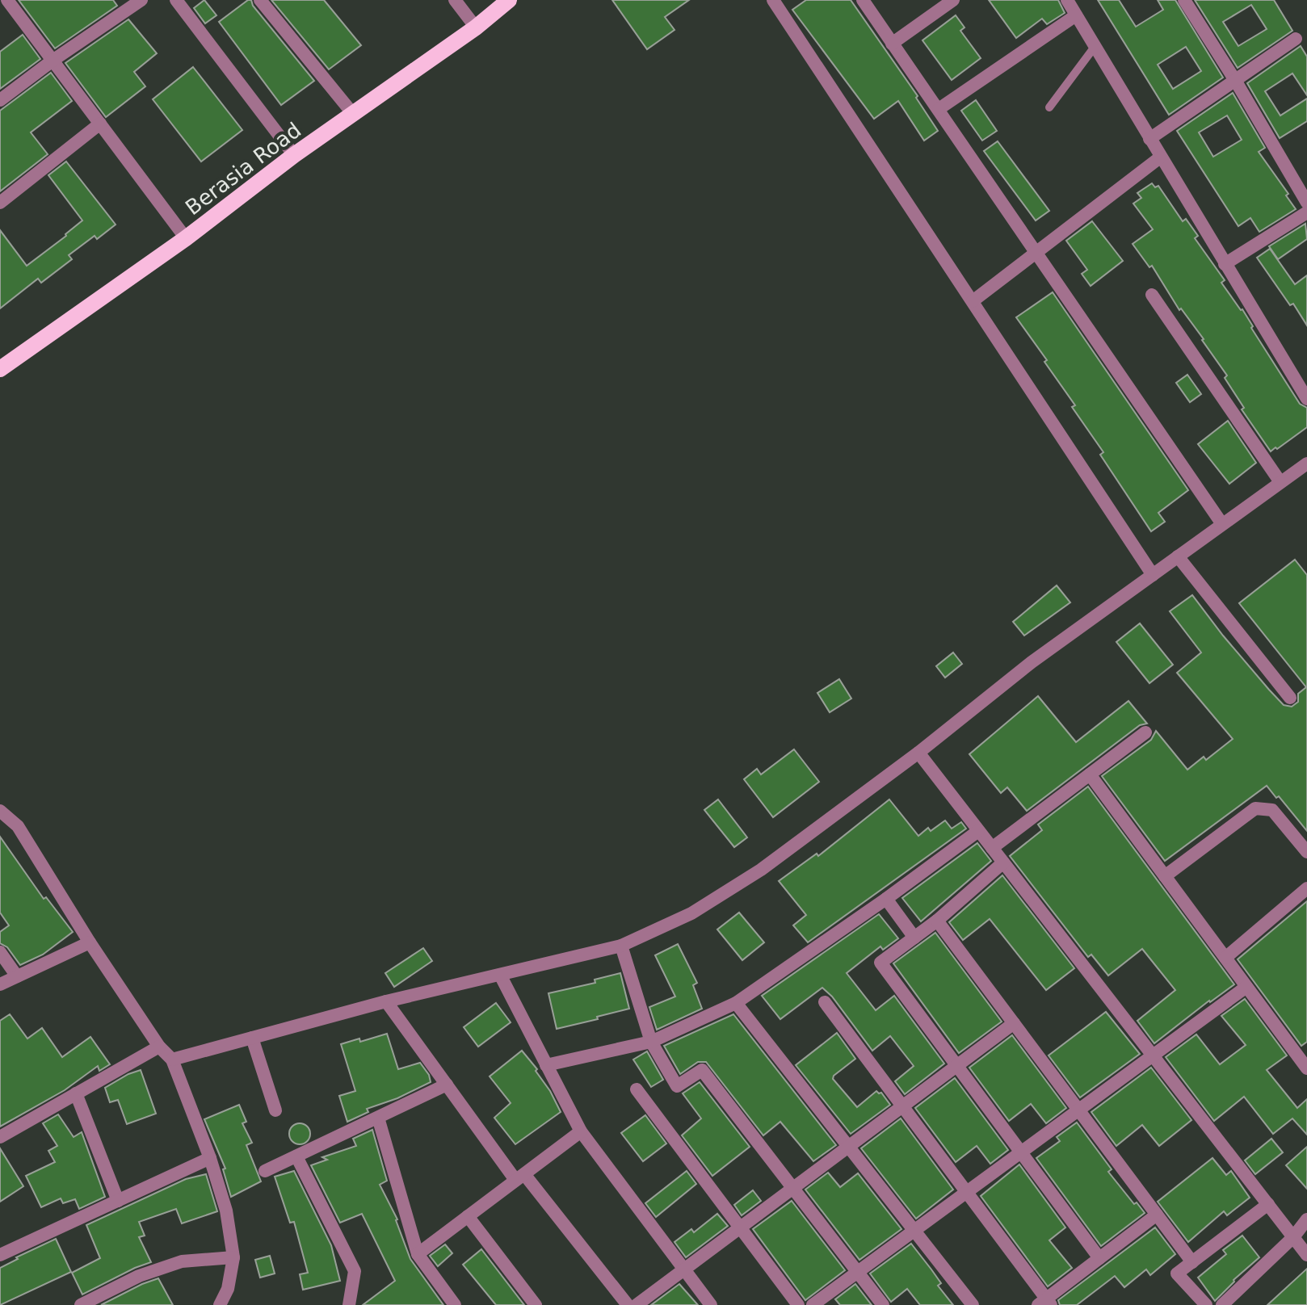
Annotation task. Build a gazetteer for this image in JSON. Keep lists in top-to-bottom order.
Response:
{
  "streets": {
    "main road": ["Berasia Road"]
  }
}
